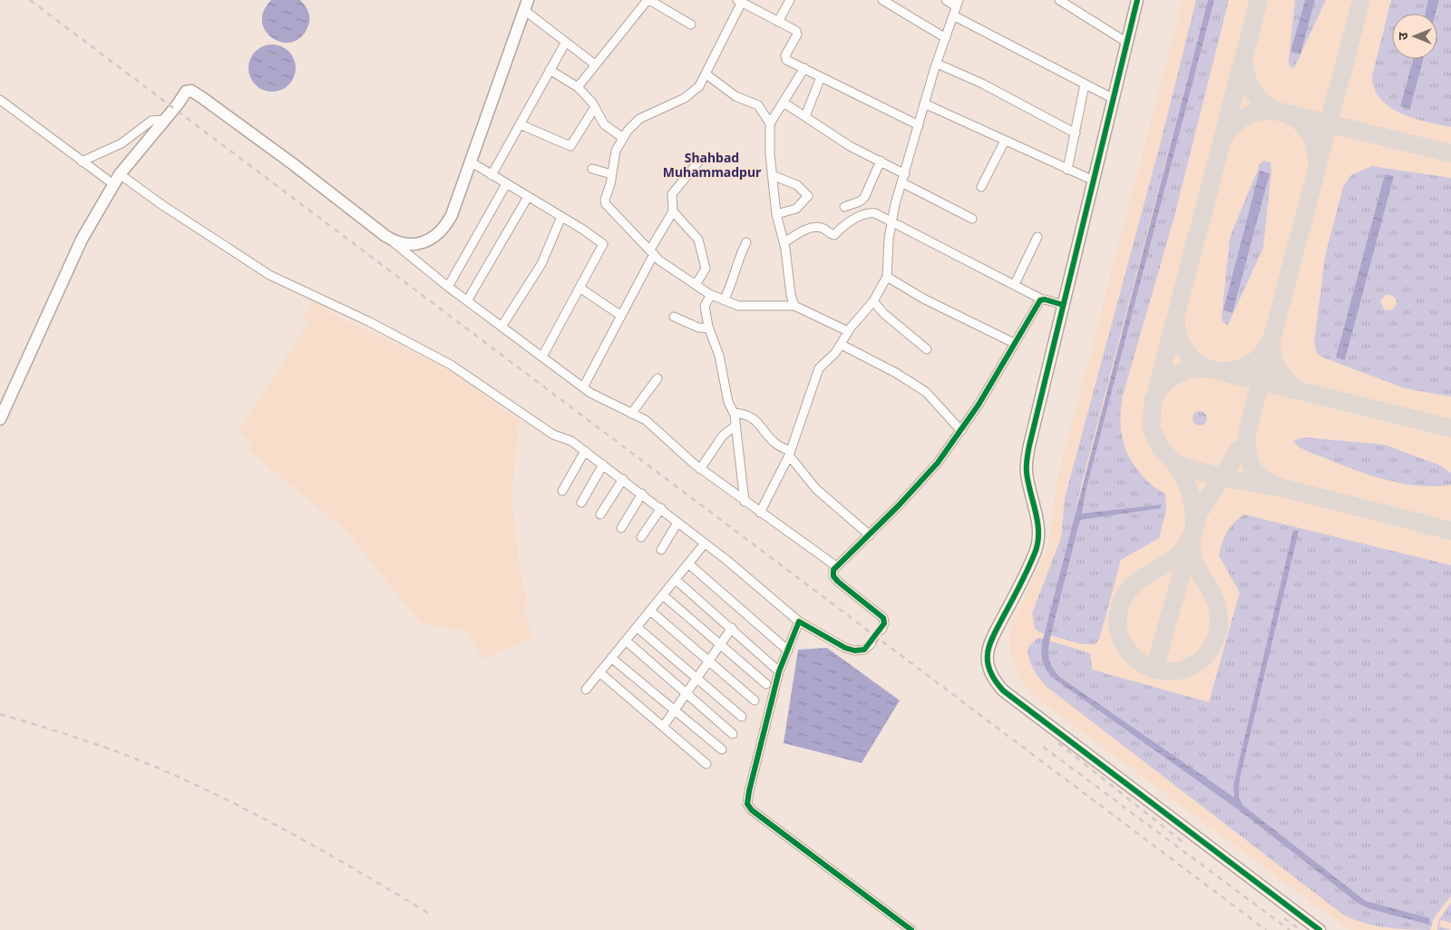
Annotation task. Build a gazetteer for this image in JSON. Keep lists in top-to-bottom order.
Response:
{
  "districts": ["Shahbad Muhammadpur"],
  "north": "left"
}
